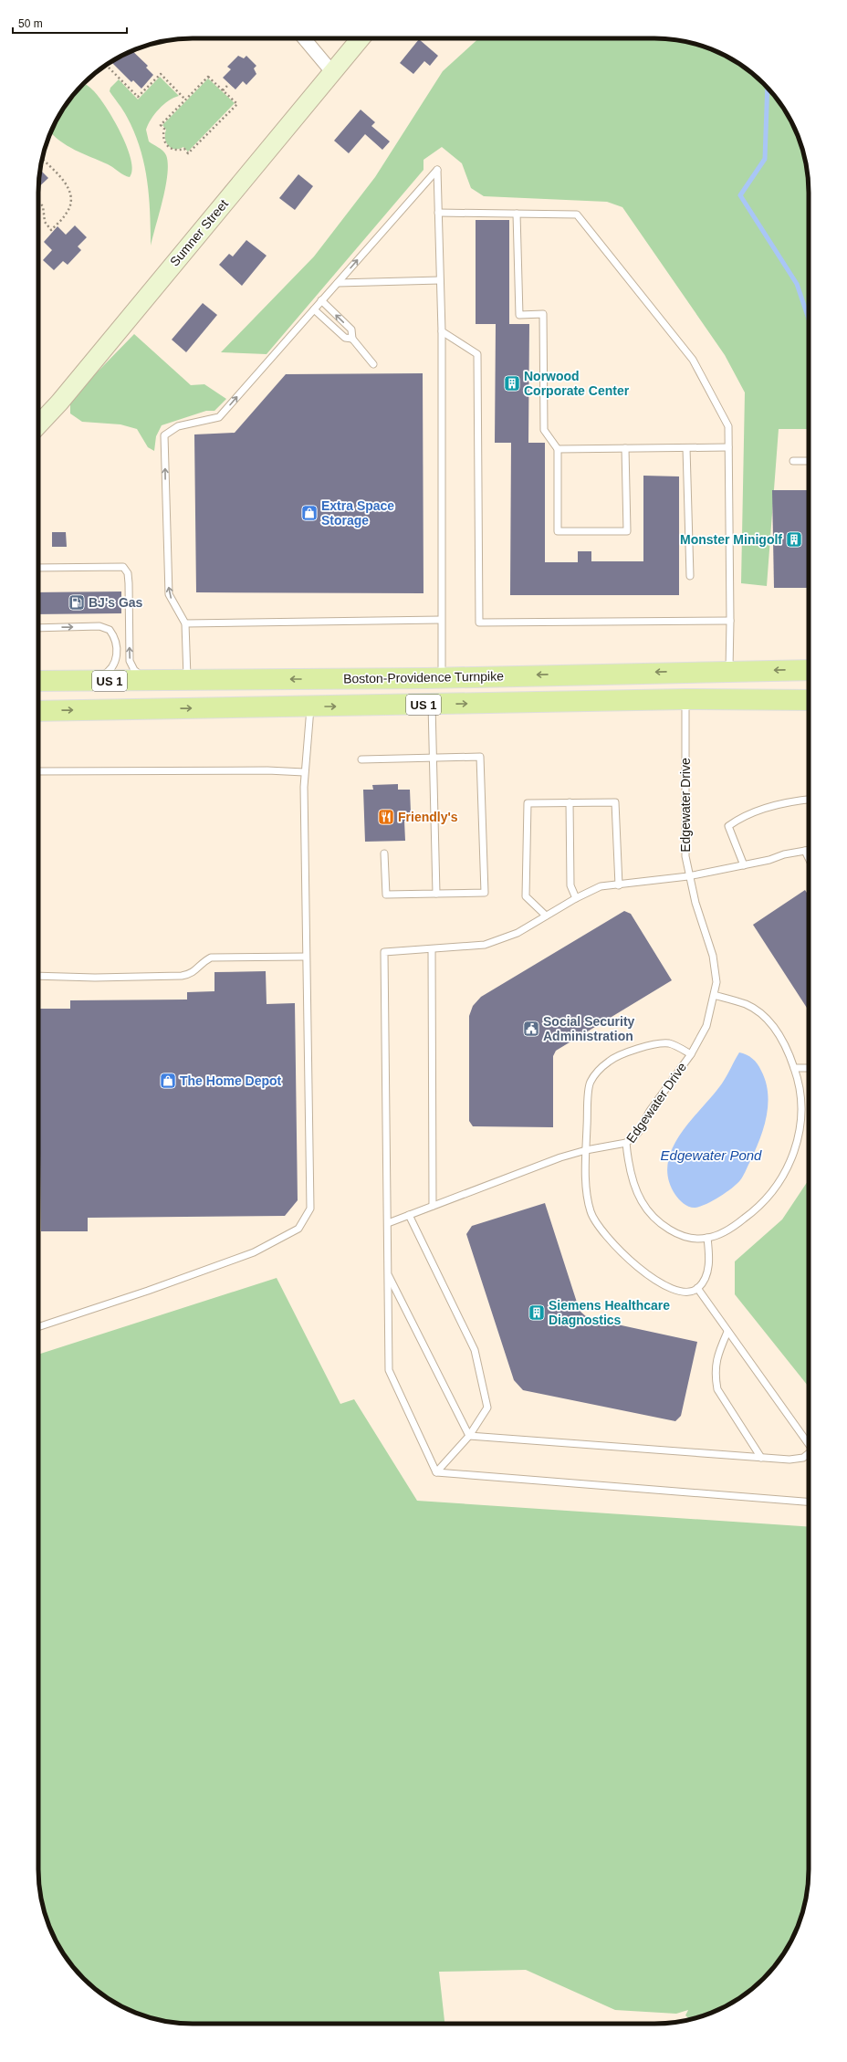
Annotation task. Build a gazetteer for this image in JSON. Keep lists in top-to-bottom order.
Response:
{
  "streets": {
    "main road": ["Sumner Street", "Boston-Providence Turnpike", "US 1"],
    "lane": ["Edgewater Drive"]
  },
  "crossings": [
    ["US 1", "Edgewater Drive"]
  ],
  "water": ["Edgewater Pond"],
  "places": {
    "building": ["Norwood Corporate Center", "Monster Minigolf", "Siemens Healthcare Diagnostics"],
    "shop": ["Extra Space Storage", "The Home Depot"],
    "fuel station": ["BJ's Gas"],
    "restaurant": ["Friendly's"],
    "public building": ["Social Security Administration"]
  },
  "scale_bar": "50 m"
}
